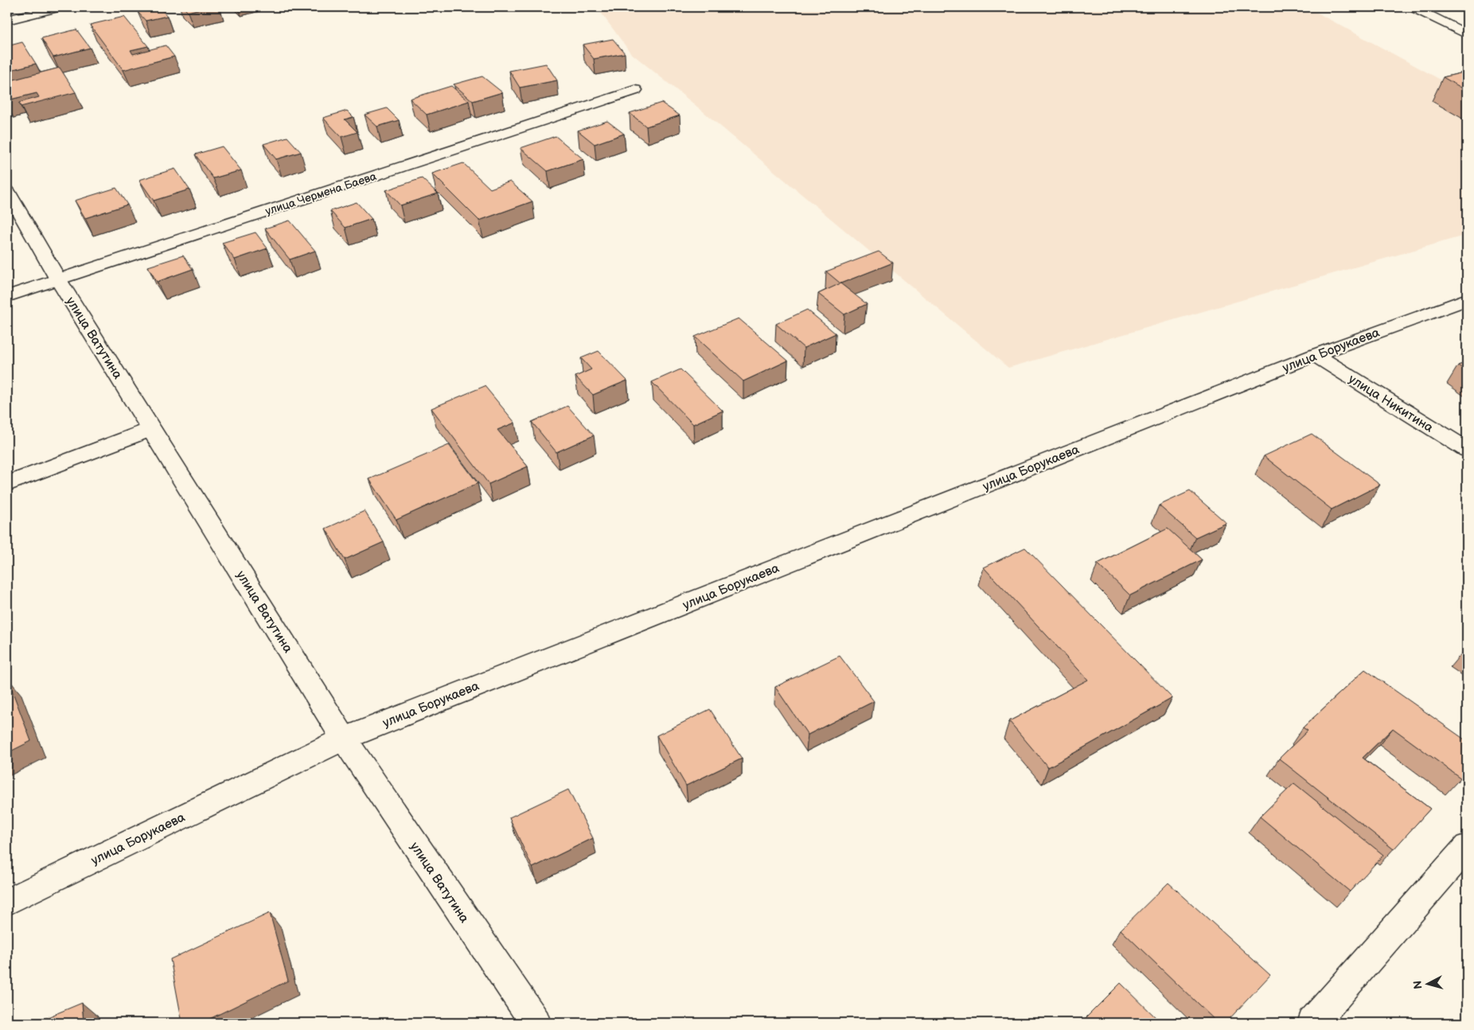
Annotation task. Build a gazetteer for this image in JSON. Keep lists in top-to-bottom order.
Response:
{
  "streets": {
    "street": [
      "улица Чермена Баева",
      "улица Ватутина",
      "улица Борукаева",
      "улица Никитина"
    ]
  },
  "crossings": [
    ["улица Чермена Баева", "улица Ватутина"],
    ["улица Ватутина", "улица Борукаева"],
    ["улица Борукаева", "улица Никитина"]
  ],
  "north": "left"
}
